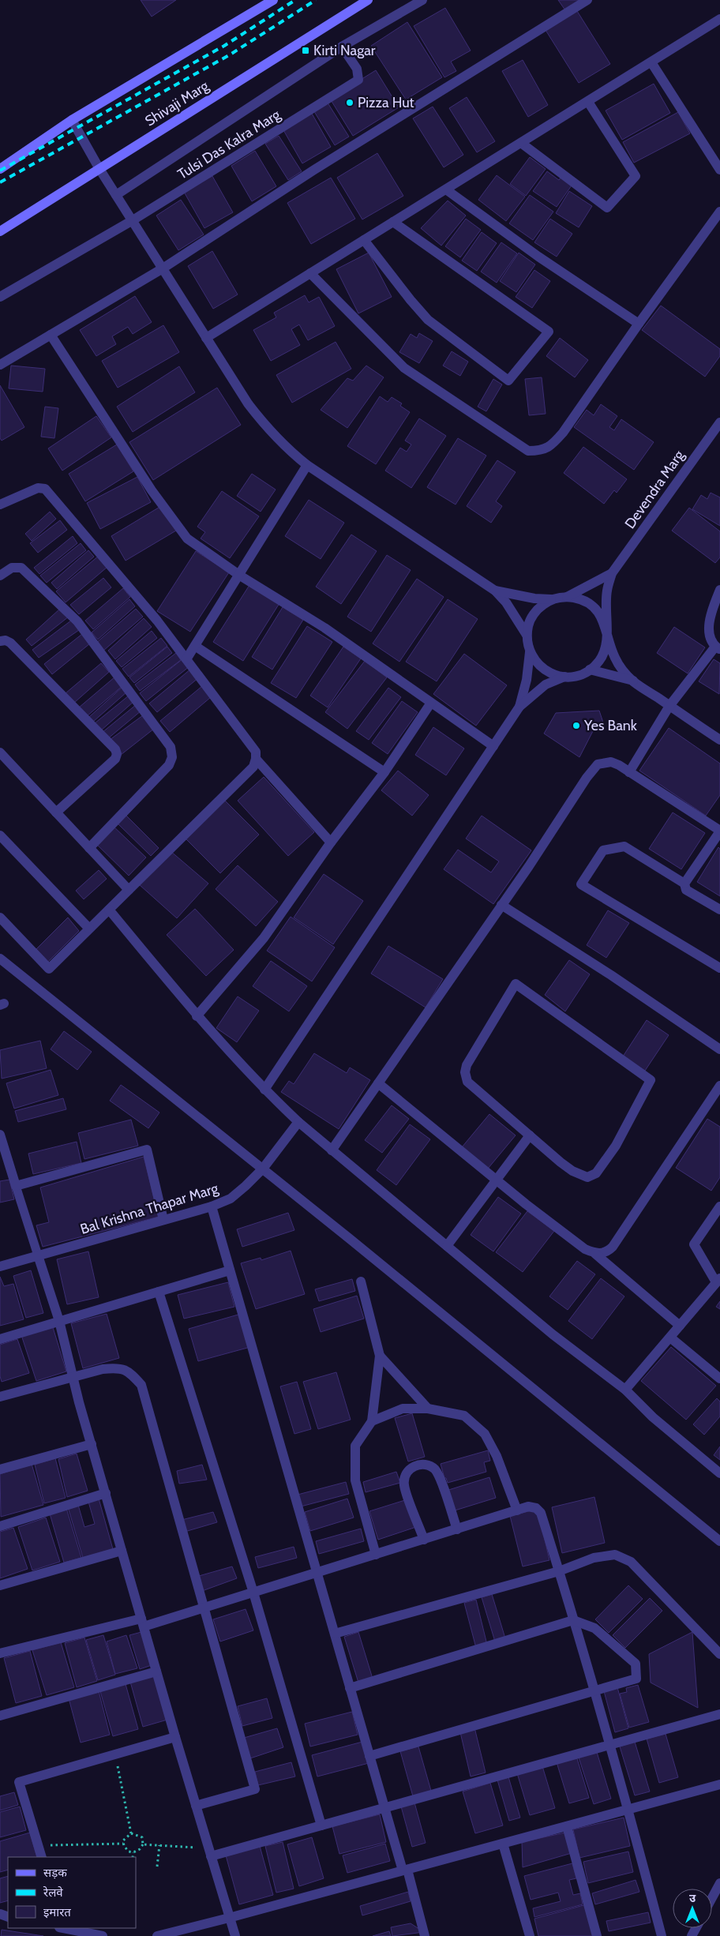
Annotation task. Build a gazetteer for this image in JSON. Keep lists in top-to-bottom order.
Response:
{
  "streets": {
    "main road": ["Shivaji Marg"],
    "street": ["Tulsi Das Kalra Marg", "Devendra Marg", "Bal Krishna Thapar Marg"]
  },
  "places": {
    "transit": ["Kirti Nagar"],
    "other": ["Pizza Hut", "Yes Bank"]
  },
  "legend": ["सड़क", "रेलवे", "इमारत"],
  "north": "top"
}
